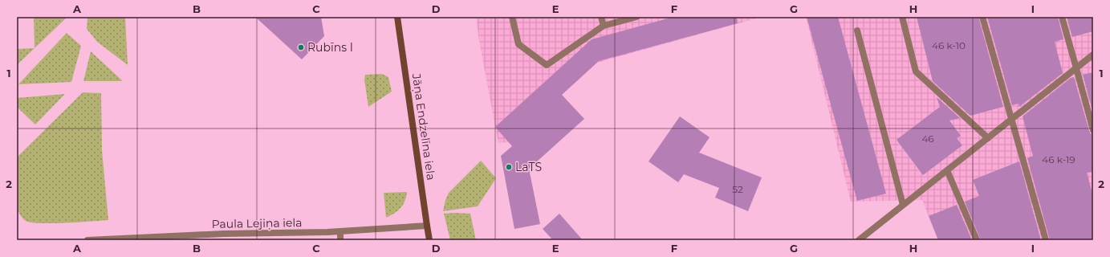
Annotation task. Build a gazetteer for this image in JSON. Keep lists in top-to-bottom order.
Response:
{
  "streets": {
    "street": ["Jāņa Endzelīna iela", "Paula Lejiņa iela"]
  },
  "crossings": [
    ["Jāņa Endzelīna iela", "Paula Lejiņa iela"]
  ],
  "places": ["Rubīns I", "LaTS"],
  "house_numbers": [
    "46 k-10",
    "46",
    "46 k-19",
    "52"
  ],
  "grid": {
    "columns": [
      "A",
      "B",
      "C",
      "D",
      "E",
      "F",
      "G",
      "H",
      "I"
    ],
    "rows": ["1", "2"]
  }
}
